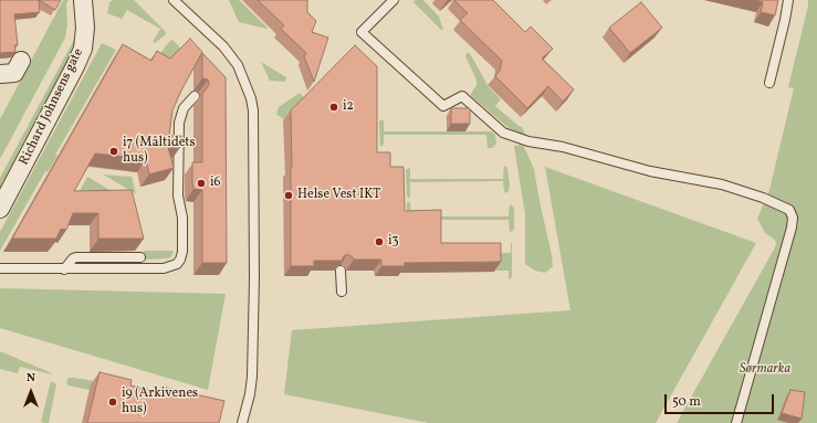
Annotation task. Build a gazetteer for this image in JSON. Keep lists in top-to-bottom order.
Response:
{
  "streets": {
    "street": ["Richard Johnsens gate"]
  },
  "parks": ["Sørmarka"],
  "places": [
    "i2",
    "i7 (Måltidets hus)",
    "i6",
    "Helse Vest IKT",
    "i3",
    "i9 (Arkivenes hus)"
  ],
  "scale_bar": "50 m",
  "north": "top"
}
